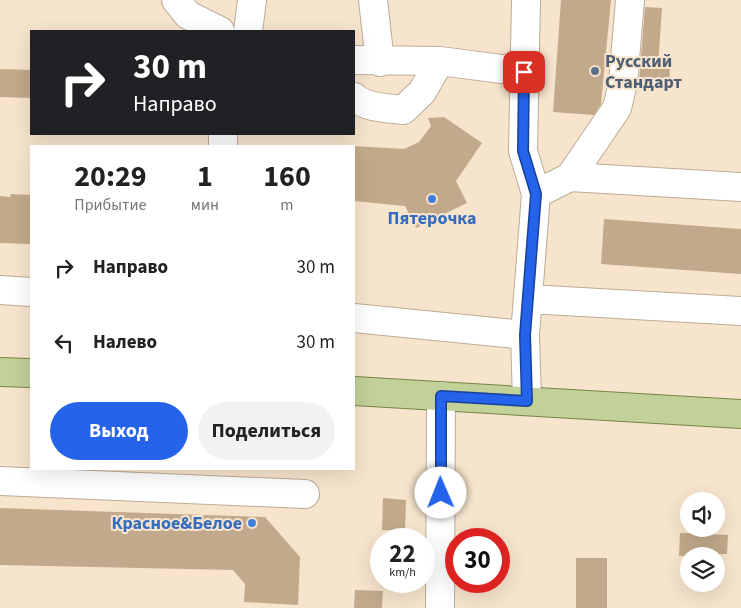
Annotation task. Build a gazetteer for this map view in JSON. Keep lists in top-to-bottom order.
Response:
{
  "places": ["Русский Стандарт", "Пятерочка", "Красное&Белое"],
  "page": {
    "turn": ["30 m", "Направо"],
    "eta": [
      "20:29",
      "Прибытие",
      "1",
      "мин",
      "160",
      "m"
    ],
    "list": [
      {
        "name": "Направо",
        "value": "30 m"
      },
      {
        "name": "Налево",
        "value": "30 m"
      }
    ],
    "buttons": ["Выход", "Поделиться"],
    "speed": "22 km/h",
    "limit": "30"
  }
}
